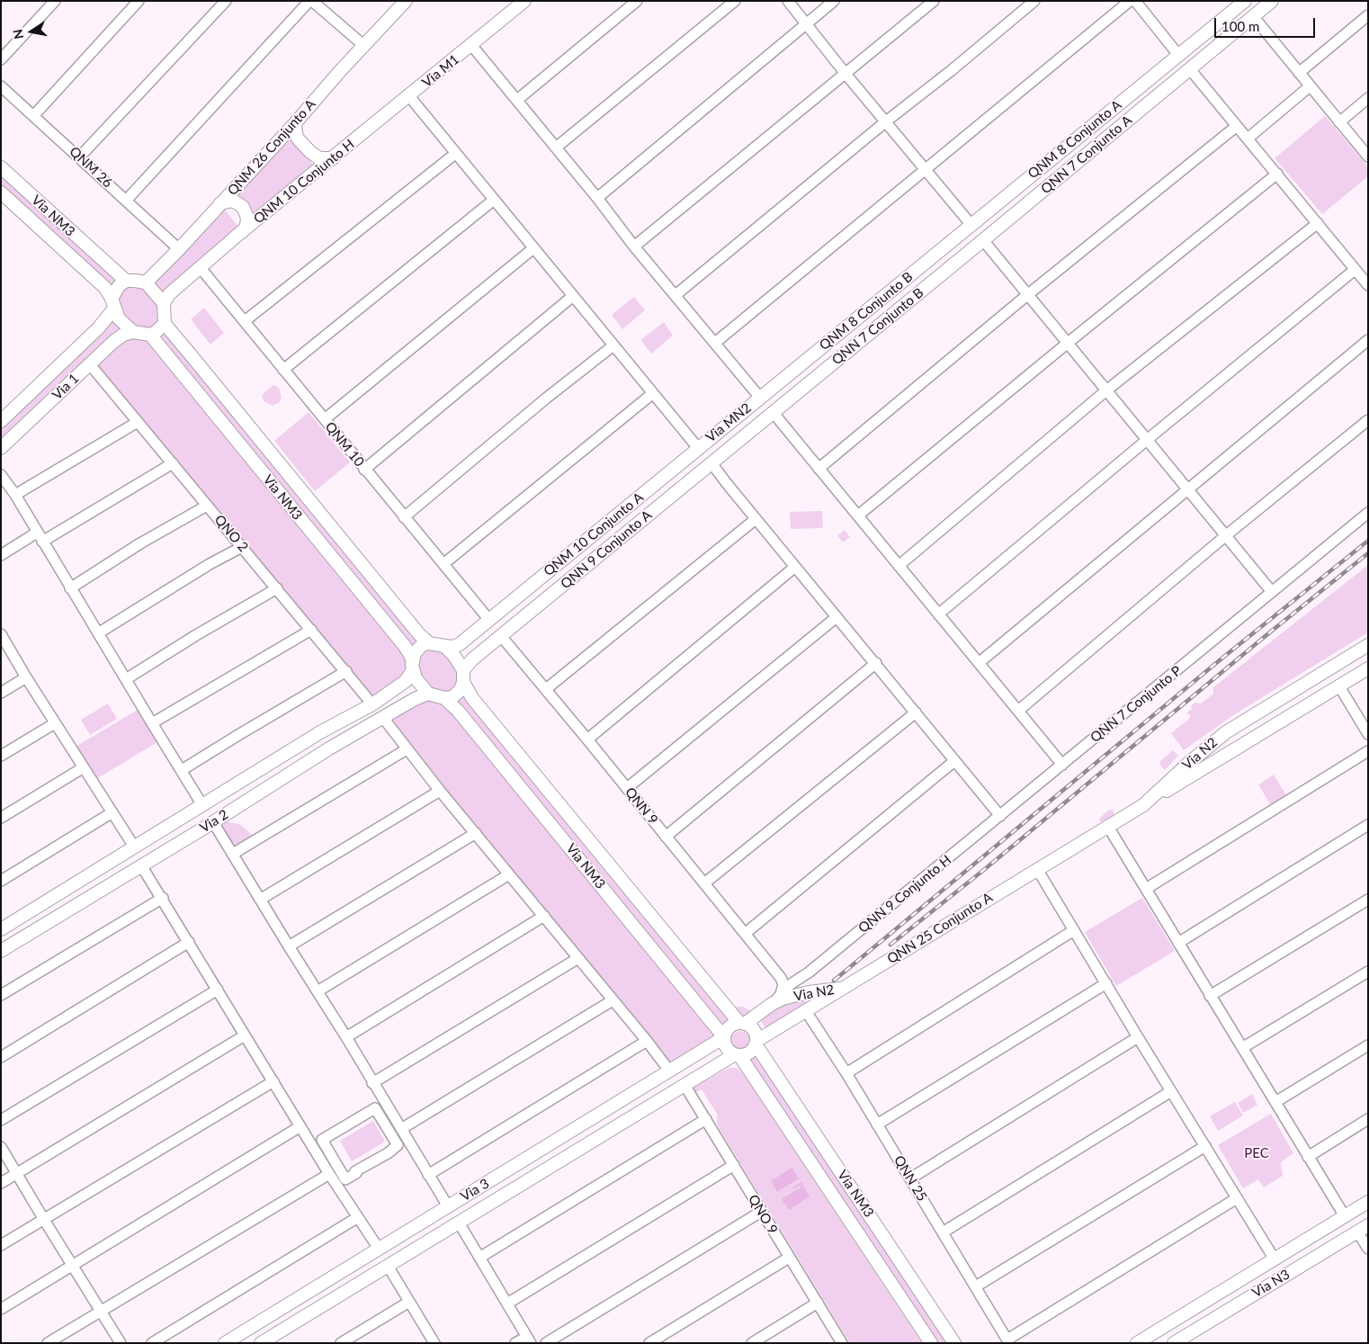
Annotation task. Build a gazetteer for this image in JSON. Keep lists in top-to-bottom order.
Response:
{
  "streets": {
    "main road": [
      "Via M1",
      "QNM 8 Conjunto A",
      "QNM 26 Conjunto A",
      "QNN 7 Conjunto A",
      "QNM 10 Conjunto H",
      "Via NM3",
      "QNM 8 Conjunto B",
      "QNN 7 Conjunto B",
      "Via 1",
      "Via MN2",
      "QNM 10 Conjunto A",
      "QNN 9 Conjunto A",
      "Via N2",
      "Via 2",
      "QNN 25 Conjunto A",
      "Via 3",
      "Via N3"
    ],
    "street": [
      "QNM 26",
      "QNM 10",
      "QNO 2",
      "QNN 7 Conjunto P",
      "QNN 9",
      "QNN 9 Conjunto H",
      "QNN 25",
      "QNO 9"
    ]
  },
  "crossings": [
    ["Via M1", "QNM 10 Conjunto H"],
    ["QNM 8 Conjunto A", "QNM 8 Conjunto B"],
    ["QNM 26 Conjunto A", "QNM 26"],
    ["QNN 7 Conjunto A", "QNN 7 Conjunto B"],
    ["QNM 10 Conjunto H", "QNM 10"],
    ["Via NM3", "Via 1"],
    ["Via NM3", "Via N2"],
    ["Via NM3", "Via 2"],
    ["Via NM3", "Via 3"],
    ["QNM 8 Conjunto B", "Via MN2"],
    ["QNN 7 Conjunto B", "Via MN2"],
    ["Via 1", "QNO 2"],
    ["Via MN2", "QNM 10 Conjunto A"],
    ["Via MN2", "QNN 9 Conjunto A"],
    ["QNM 10", "QNM 10 Conjunto A"],
    ["QNO 2", "Via 2"],
    ["QNN 9 Conjunto A", "QNN 9"],
    ["QNN 7 Conjunto P", "QNN 9 Conjunto H"],
    ["Via N2", "QNN 9"],
    ["Via N2", "QNN 9 Conjunto H"],
    ["Via N2", "QNN 25 Conjunto A"],
    ["Via N2", "QNN 25"],
    ["Via N2", "Via 3"],
    ["QNN 9", "QNN 9 Conjunto H"],
    ["Via 3", "QNO 9"]
  ],
  "parks": ["PEC"],
  "scale_bar": "100 m",
  "north": "left"
}
